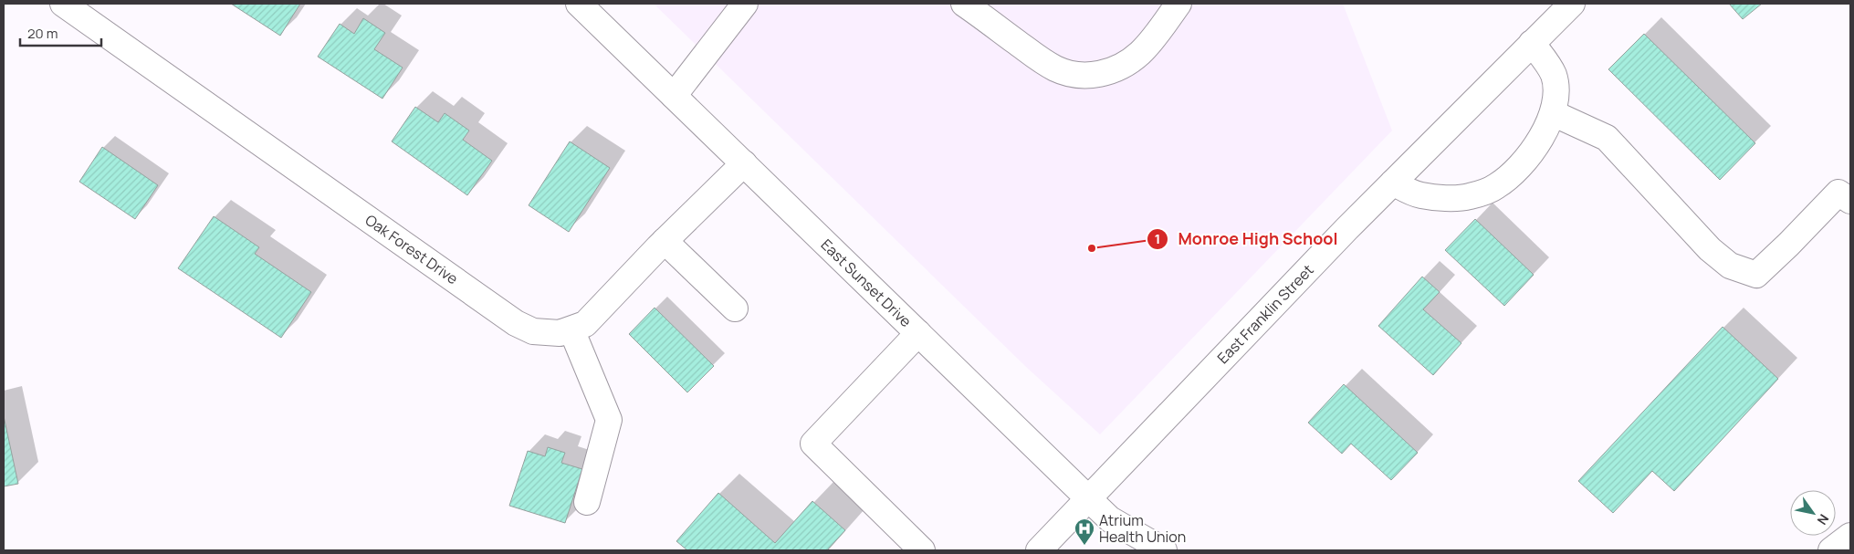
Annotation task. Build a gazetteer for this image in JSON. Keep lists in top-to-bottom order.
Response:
{
  "streets": {
    "street": ["Oak Forest Drive", "East Sunset Drive", "East Franklin Street"]
  },
  "crossings": [
    ["Oak Forest Drive", "East Sunset Drive"],
    ["East Sunset Drive", "East Franklin Street"]
  ],
  "places": {
    "other": ["Monroe High School"],
    "hospital": ["Atrium Health Union"]
  },
  "scale_bar": "20 m",
  "north": "bottom right"
}
